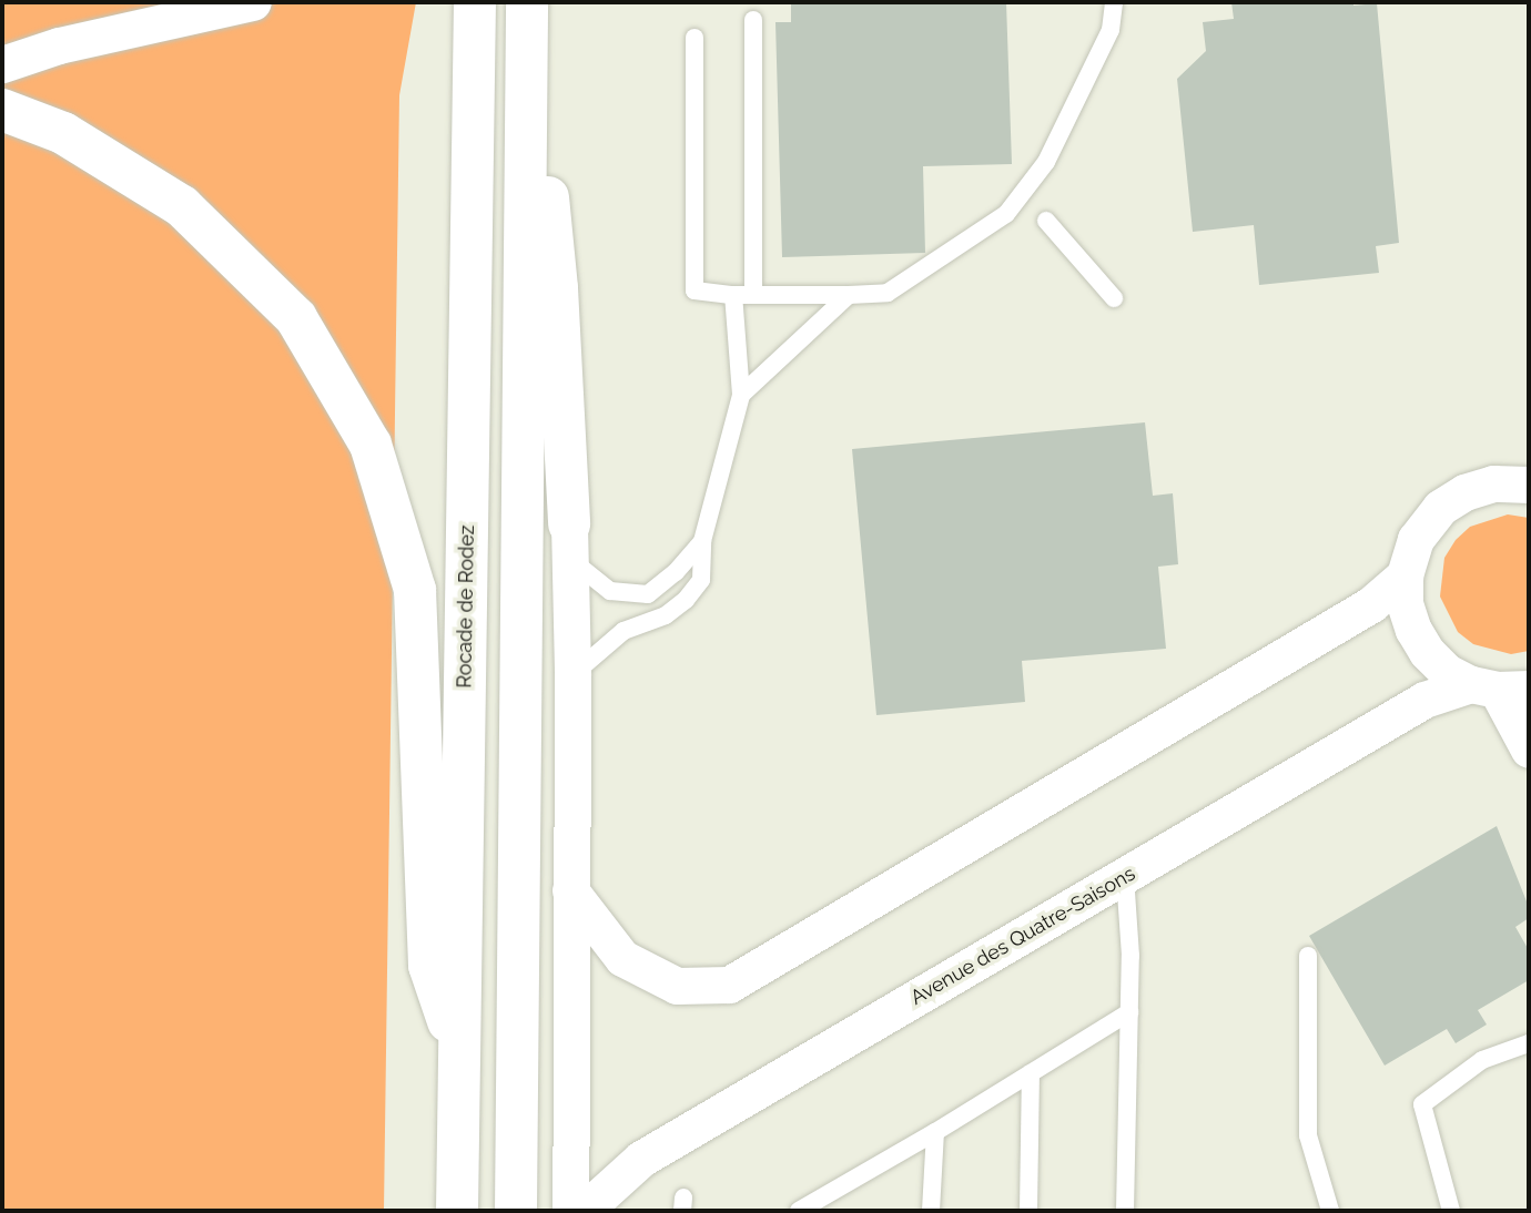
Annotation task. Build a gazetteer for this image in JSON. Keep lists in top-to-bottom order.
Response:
{
  "streets": {
    "highway": ["Rocade de Rodez"],
    "street": ["Avenue des Quatre-Saisons"]
  }
}
